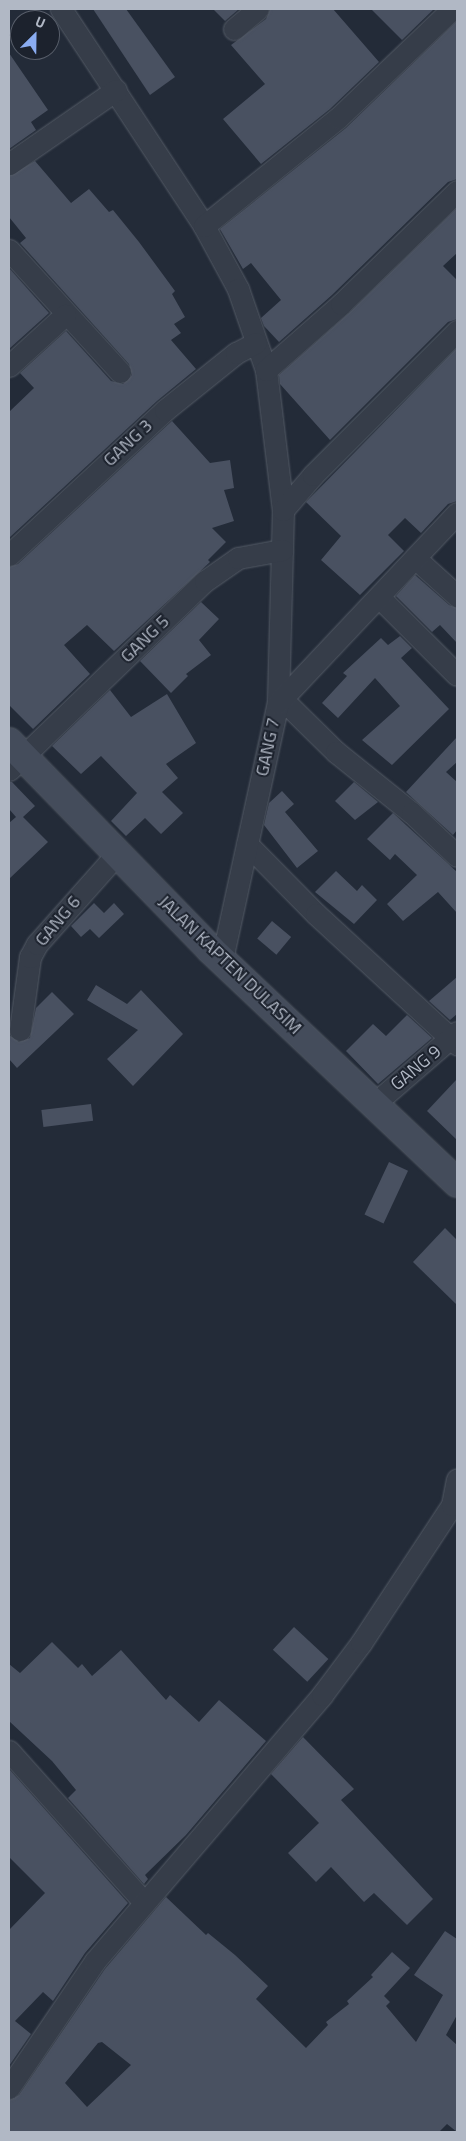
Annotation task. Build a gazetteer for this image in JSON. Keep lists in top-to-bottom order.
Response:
{
  "streets": {
    "main road": ["JALAN KAPTEN DULASIM"],
    "street": [
      "GANG 3",
      "GANG 5",
      "GANG 7",
      "GANG 6",
      "GANG 9"
    ]
  },
  "crossings": [
    ["GANG 5", "JALAN KAPTEN DULASIM"],
    ["GANG 7", "JALAN KAPTEN DULASIM"],
    ["GANG 6", "JALAN KAPTEN DULASIM"],
    ["JALAN KAPTEN DULASIM", "GANG 9"]
  ],
  "north": "top right"
}
